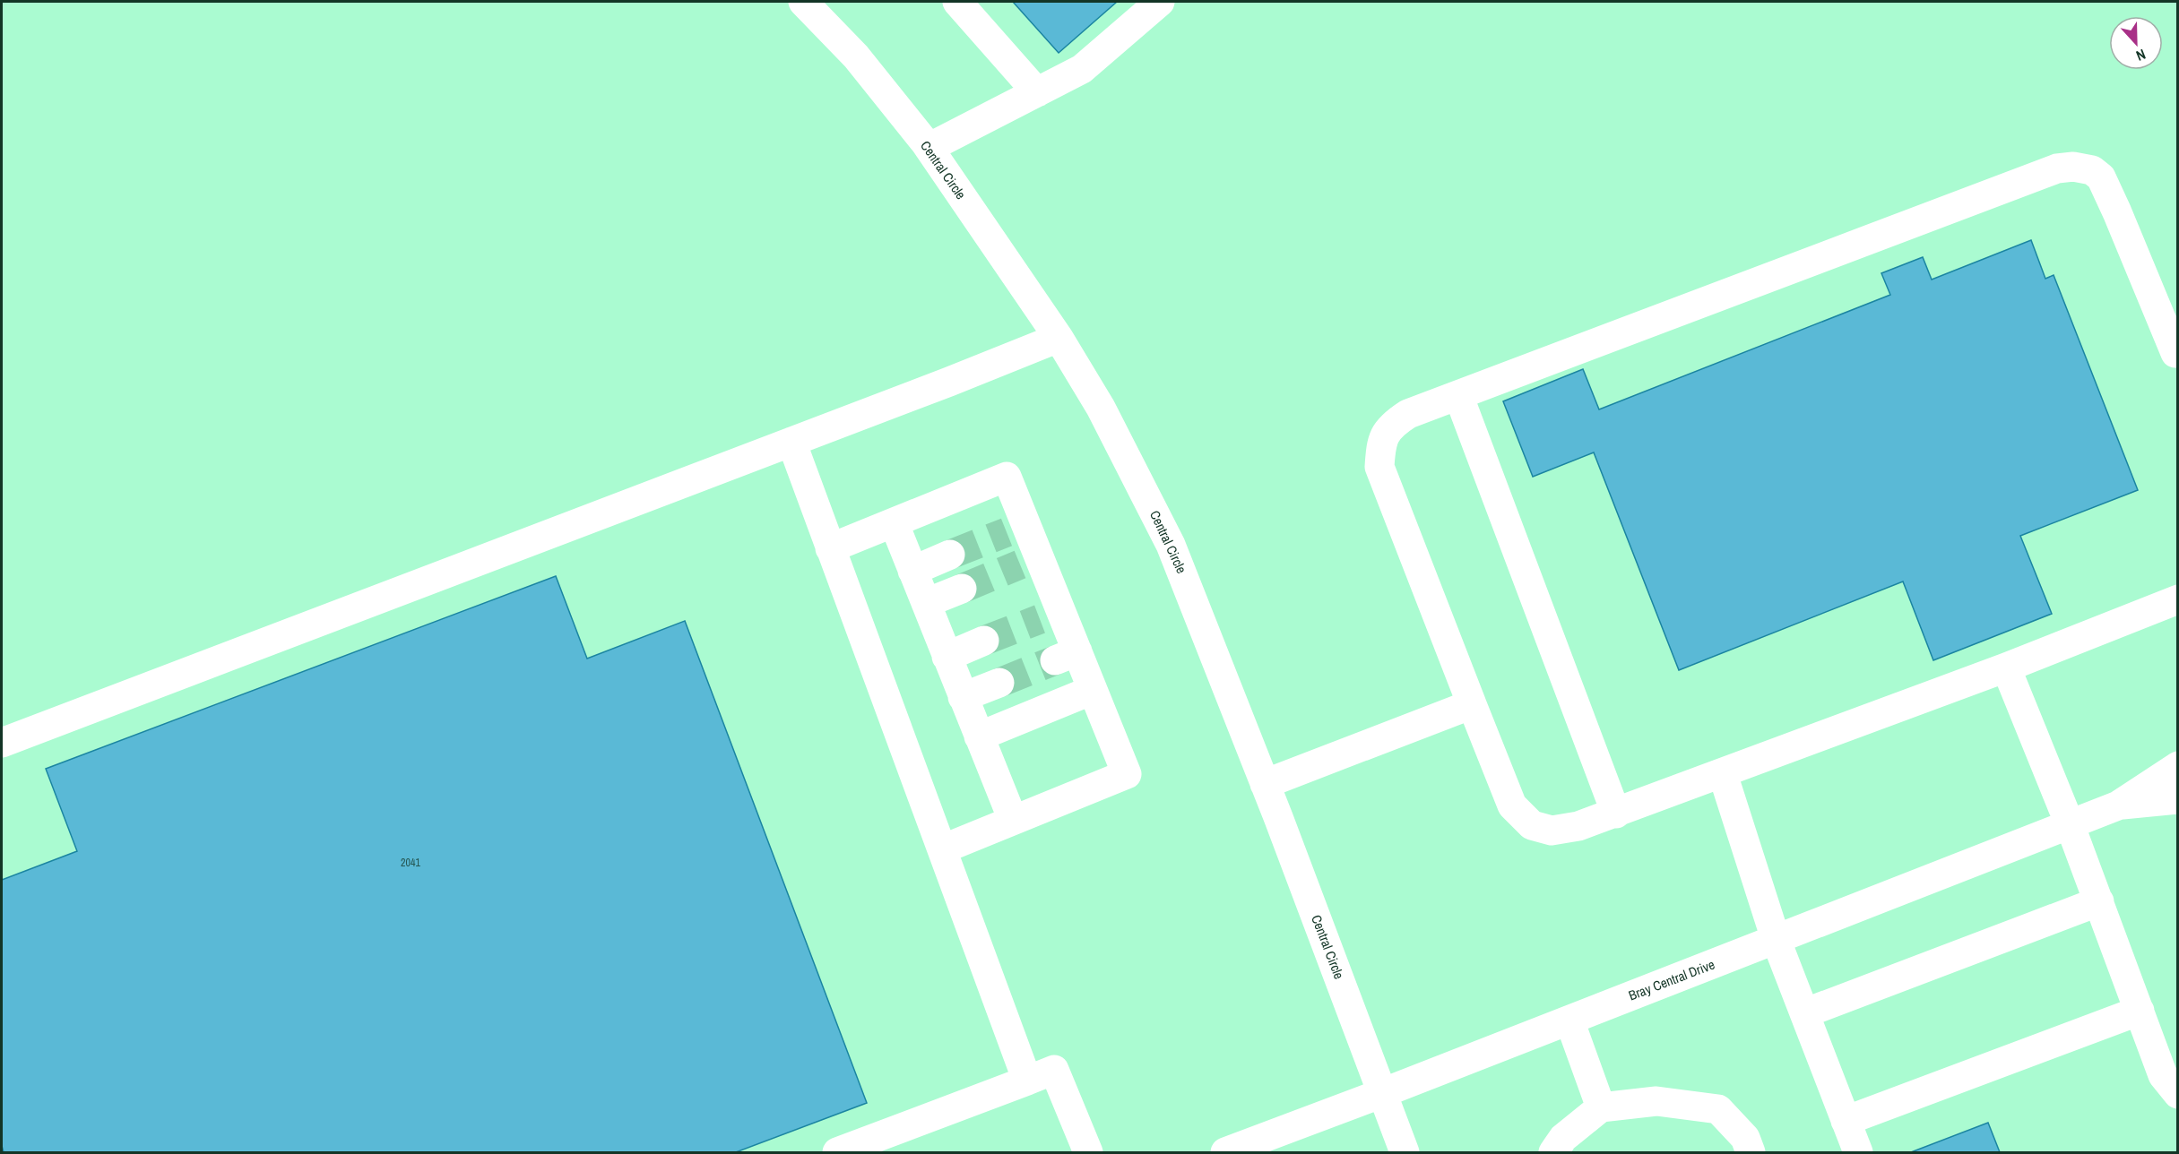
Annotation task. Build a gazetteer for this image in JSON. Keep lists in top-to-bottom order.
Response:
{
  "streets": {
    "street": ["Central Circle", "Bray Central Drive"]
  },
  "crossings": [
    ["Central Circle", "Bray Central Drive"]
  ],
  "house_numbers": ["2041"],
  "north": "bottom"
}
